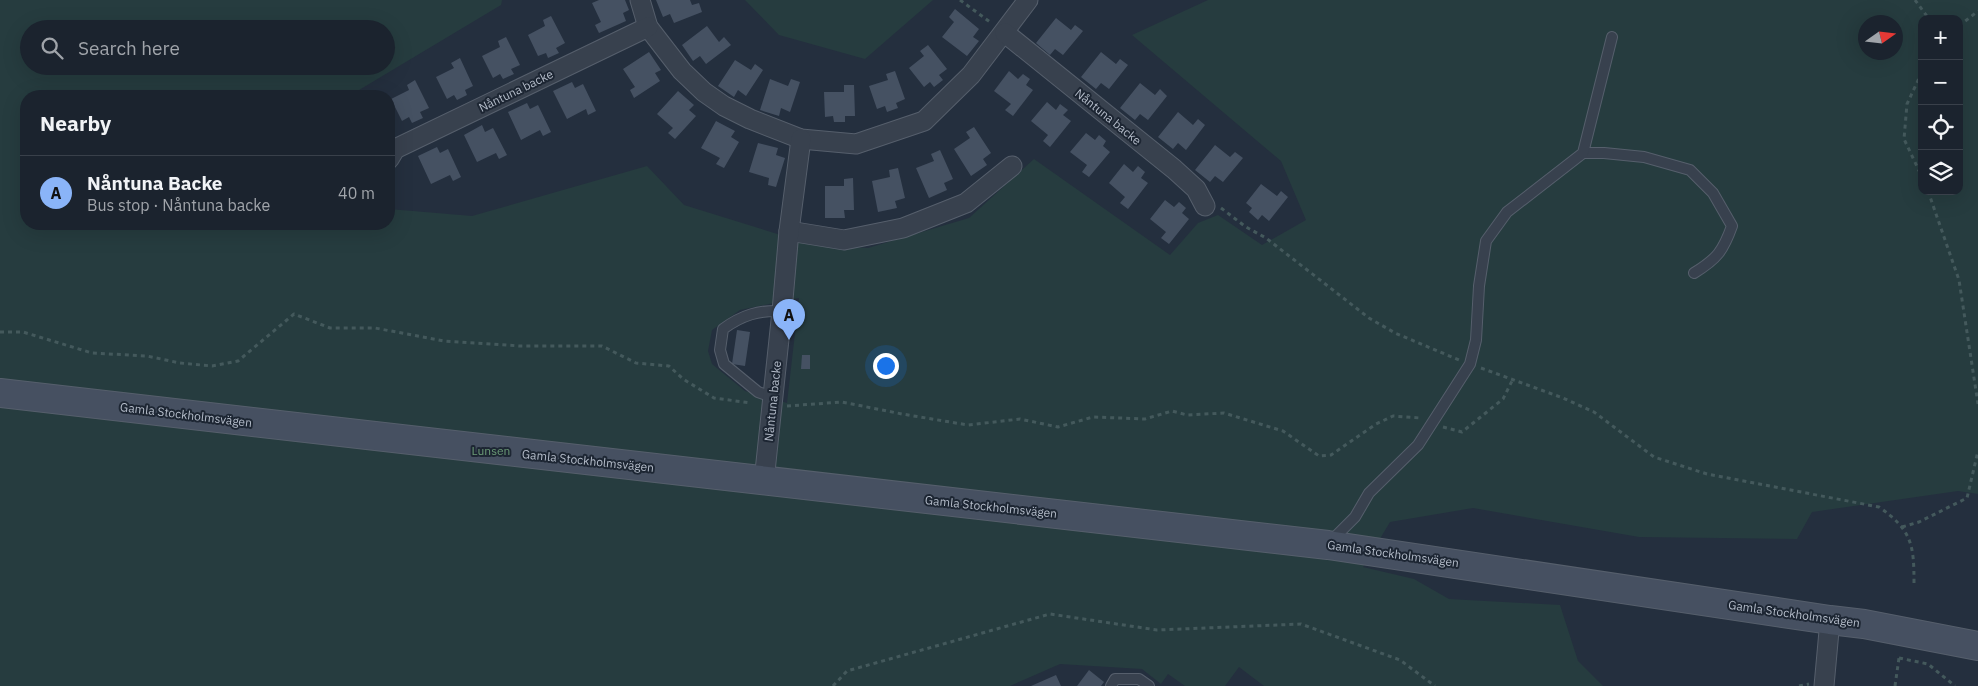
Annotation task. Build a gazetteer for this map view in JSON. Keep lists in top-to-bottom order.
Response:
{
  "streets": {
    "main road": ["Gamla Stockholmsvägen"],
    "street": ["Nåntuna backe"]
  },
  "crossings": [
    ["Nåntuna backe", "Gamla Stockholmsvägen"]
  ],
  "parks": ["Lunsen"],
  "north": "right",
  "page": {
    "map_buttons": ["+", "−"],
    "search": "Search here",
    "heading": "Nearby",
    "list": [
      {
        "mark": "A",
        "name": "Nåntuna Backe",
        "note": "Bus stop · Nåntuna backe",
        "value": "40 m"
      }
    ],
    "pins": "A"
  }
}
